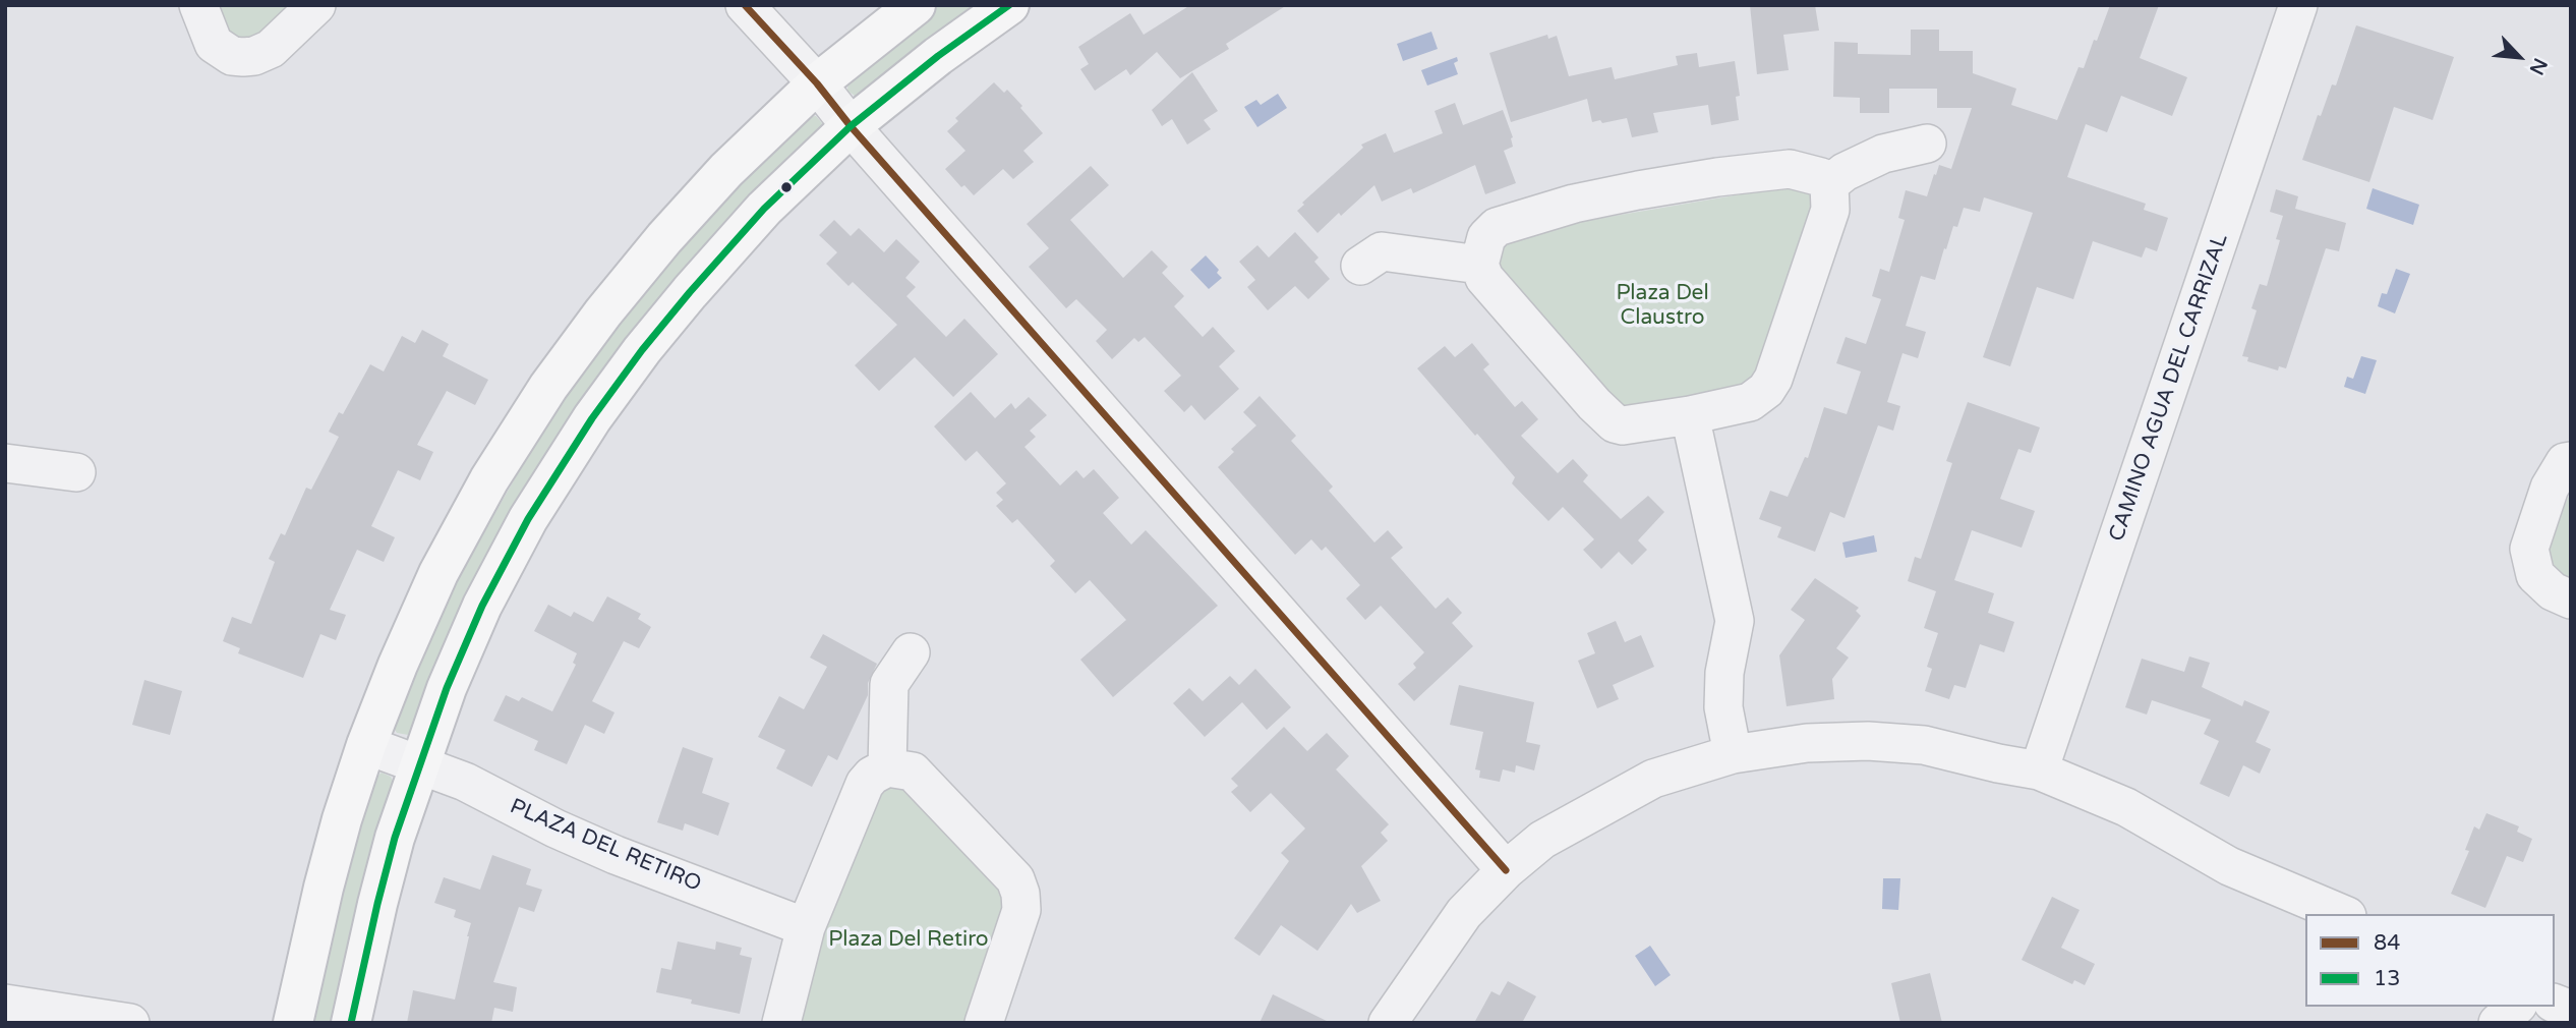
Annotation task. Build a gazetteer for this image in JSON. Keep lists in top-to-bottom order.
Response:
{
  "streets": {
    "street": ["CAMINO AGUA DEL CARRIZAL", "PLAZA DEL RETIRO"]
  },
  "parks": ["Plaza Del Claustro", "Plaza Del Retiro"],
  "lines": ["transit line 84", "transit line 13"],
  "legend": ["84", "13"],
  "north": "bottom right"
}
